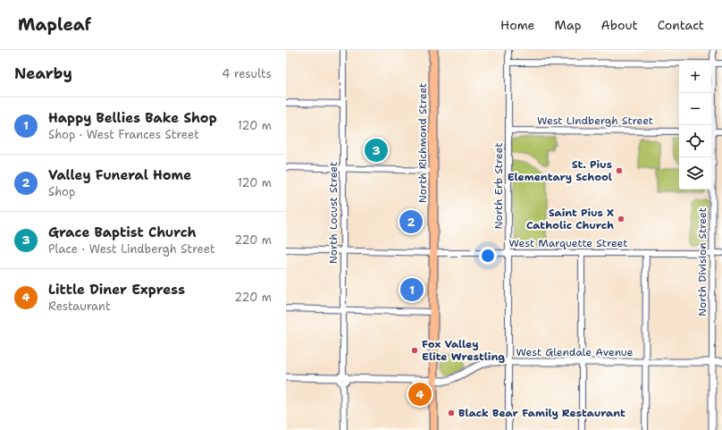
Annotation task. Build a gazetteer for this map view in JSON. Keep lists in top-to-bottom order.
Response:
{
  "streets": {
    "main road": ["North Richmond Street"],
    "street": [
      "West Lindbergh Street",
      "North Erb Street",
      "North Locust Street",
      "West Marquette Street",
      "North Division Street",
      "West Glendale Avenue"
    ]
  },
  "crossings": [
    ["West Lindbergh Street", "North Erb Street"],
    ["North Richmond Street", "West Marquette Street"],
    ["North Richmond Street", "West Glendale Avenue"],
    ["North Erb Street", "West Marquette Street"],
    ["North Erb Street", "West Glendale Avenue"],
    ["North Locust Street", "West Marquette Street"],
    ["North Locust Street", "West Glendale Avenue"],
    ["West Marquette Street", "North Division Street"],
    ["North Division Street", "West Glendale Avenue"]
  ],
  "places": [
    "St. Pius Elementary School",
    "Saint Pius X Catholic Church",
    "Fox Valley Elite Wrestling",
    "Black Bear Family Restaurant"
  ],
  "page": {
    "header": "Mapleaf",
    "nav": [
      "Home",
      "Map",
      "About",
      "Contact"
    ],
    "heading": ["Nearby", "4 results"],
    "map_buttons": ["+", "−"],
    "list": [
      {
        "mark": "1",
        "name": "Happy Bellies Bake Shop",
        "note": "Shop · West Frances Street",
        "value": "120 m"
      },
      {
        "mark": "2",
        "name": "Valley Funeral Home",
        "note": "Shop",
        "value": "120 m"
      },
      {
        "mark": "3",
        "name": "Grace Baptist Church",
        "note": "Place · West Lindbergh Street",
        "value": "220 m"
      },
      {
        "mark": "4",
        "name": "Little Diner Express",
        "note": "Restaurant",
        "value": "220 m"
      }
    ],
    "pins": [
      "3",
      "2",
      "1",
      "4"
    ]
  }
}
